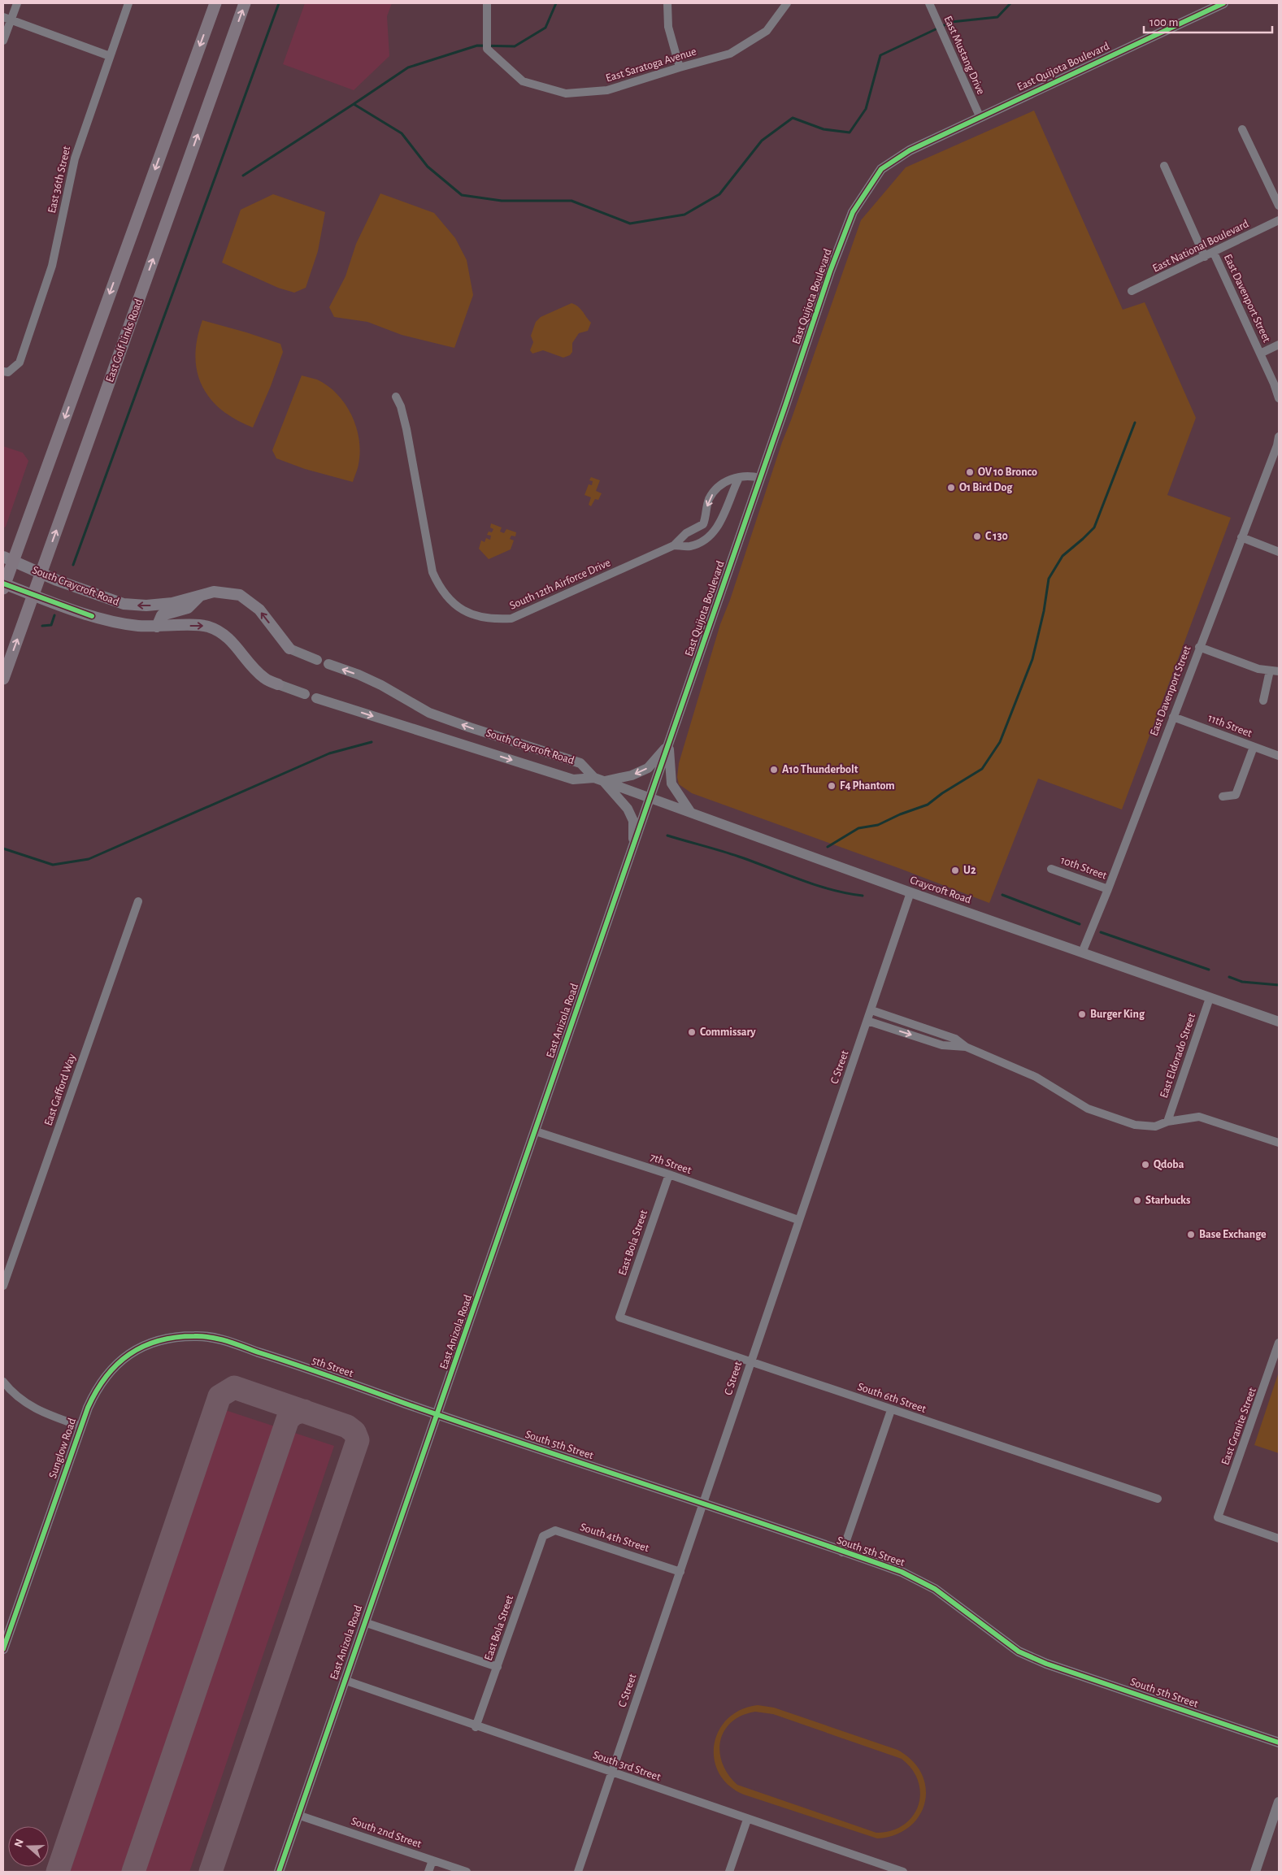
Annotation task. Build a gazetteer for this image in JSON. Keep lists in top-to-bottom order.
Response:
{
  "streets": {
    "main road": ["East Golf Links Road", "South Craycroft Road"],
    "street": [
      "East Mustang Drive",
      "East Saratoga Avenue",
      "East Quijota Boulevard",
      "East 36th Street",
      "East National Boulevard",
      "East Davenport Street",
      "South 12th Airforce Drive",
      "11th Street",
      "10th Street",
      "Craycroft Road",
      "East Anizola Road",
      "East Eldorado Street",
      "C Street",
      "East Gafford Way",
      "7th Street",
      "East Bola Street",
      "5th Street",
      "South 6th Street",
      "East Granite Street",
      "South 5th Street",
      "Sunglow Road",
      "South 4th Street",
      "South 3rd Street",
      "South 2nd Street"
    ]
  },
  "crossings": [
    ["East Mustang Drive", "East Quijota Boulevard"],
    ["East Quijota Boulevard", "South 12th Airforce Drive"],
    ["East Quijota Boulevard", "Craycroft Road"],
    ["East Quijota Boulevard", "East Anizola Road"],
    ["East National Boulevard", "East Davenport Street"],
    ["East Davenport Street", "11th Street"],
    ["East Davenport Street", "10th Street"],
    ["East Davenport Street", "Craycroft Road"],
    ["East Golf Links Road", "South Craycroft Road"],
    ["South Craycroft Road", "Craycroft Road"],
    ["Craycroft Road", "East Anizola Road"],
    ["Craycroft Road", "East Eldorado Street"],
    ["Craycroft Road", "C Street"],
    ["East Anizola Road", "7th Street"],
    ["East Anizola Road", "5th Street"],
    ["East Anizola Road", "South 5th Street"],
    ["East Anizola Road", "South 3rd Street"],
    ["East Anizola Road", "South 2nd Street"],
    ["C Street", "7th Street"],
    ["C Street", "South 6th Street"],
    ["C Street", "South 5th Street"],
    ["C Street", "South 4th Street"],
    ["C Street", "South 3rd Street"],
    ["7th Street", "East Bola Street"],
    ["East Bola Street", "South 6th Street"],
    ["East Bola Street", "South 4th Street"],
    ["East Bola Street", "South 3rd Street"],
    ["5th Street", "South 5th Street"],
    ["5th Street", "Sunglow Road"]
  ],
  "places": [
    "OV 10 Bronco",
    "O1 Bird Dog",
    "C 130",
    "A10 Thunderbolt",
    "F4 Phantom",
    "U2",
    "Burger King",
    "Commissary",
    "Qdoba",
    "Starbucks",
    "Base Exchange"
  ],
  "scale_bar": "100 m",
  "north": "left"
}
